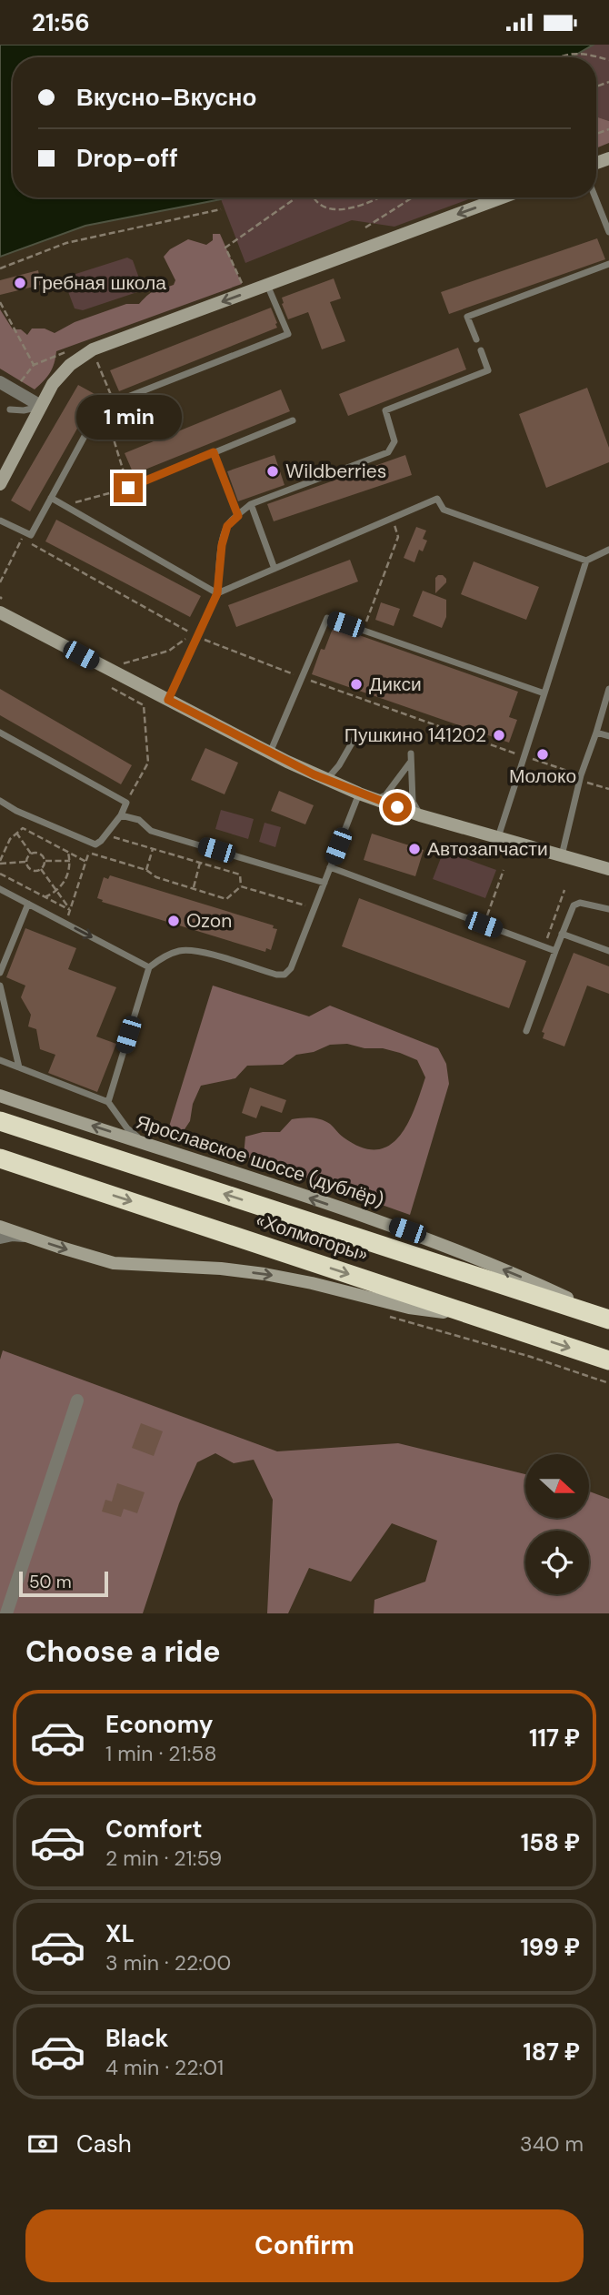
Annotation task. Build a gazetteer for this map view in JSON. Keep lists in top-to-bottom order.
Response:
{
  "streets": {
    "highway": ["«Холмогоры»"],
    "street": ["Ярославское шоссе (дублёр)"]
  },
  "crossings": [
    ["Ярославское шоссе (дублёр)", "«Холмогоры»"]
  ],
  "places": [
    "Гребная школа",
    "Wildberries",
    "Дикси",
    "Пушкино 141202",
    "Молоко",
    "Автозапчасти",
    "Ozon"
  ],
  "scale_bar": "50 m",
  "north": "right",
  "page": {
    "status": "21:56",
    "banner": ["Вкусно-Вкусно", "Drop-off"],
    "bubble": "1 min",
    "scale": "50 m",
    "heading": "Choose a ride",
    "list": [
      {
        "name": "Economy",
        "note": "1 min · 21:58",
        "value": "117 ₽"
      },
      {
        "name": "Comfort",
        "note": "2 min · 21:59",
        "value": "158 ₽"
      },
      {
        "name": "XL",
        "note": "3 min · 22:00",
        "value": "199 ₽"
      },
      {
        "name": "Black",
        "note": "4 min · 22:01",
        "value": "187 ₽"
      }
    ],
    "pay": ["Cash", "340 m"],
    "buttons": "Confirm"
  }
}
